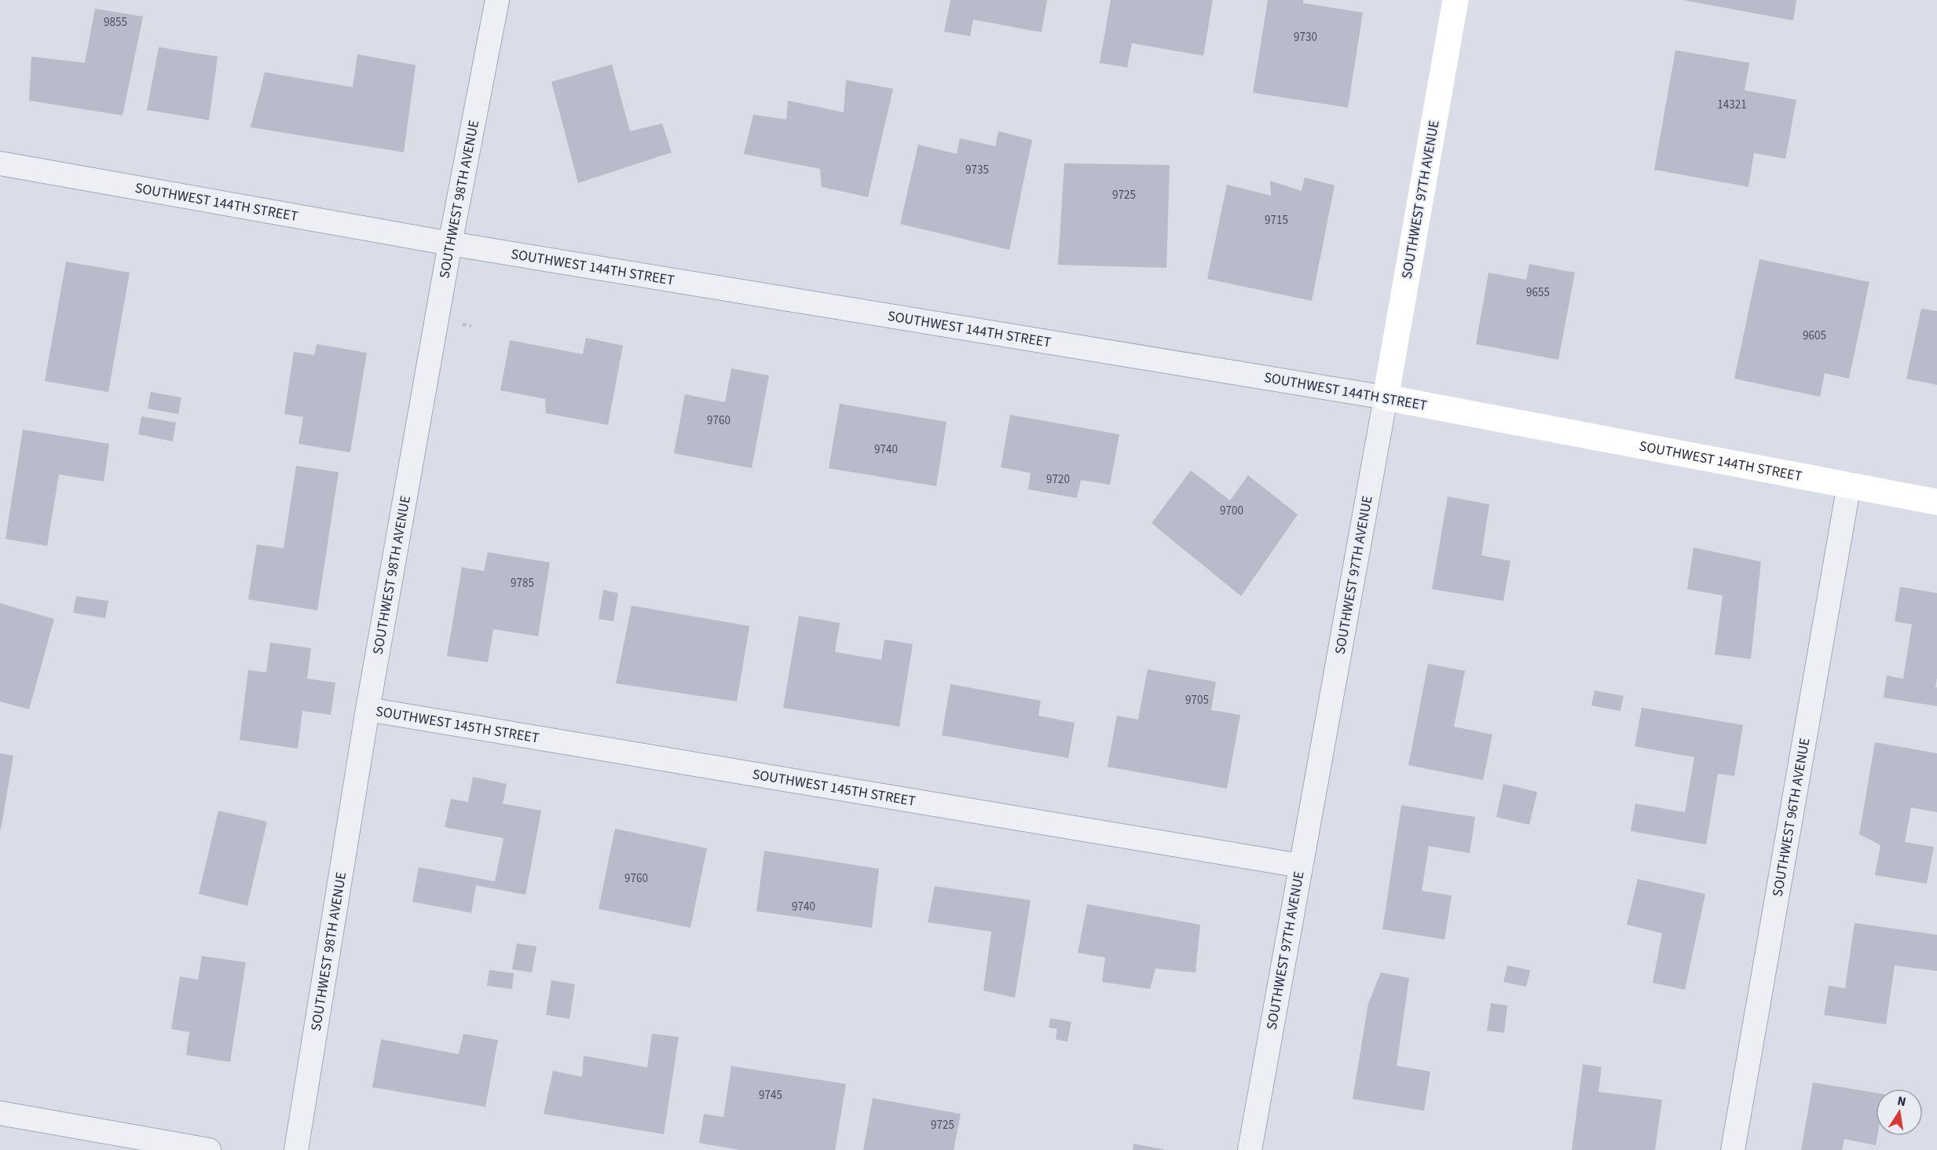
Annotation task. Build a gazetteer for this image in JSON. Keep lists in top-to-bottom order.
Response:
{
  "streets": {
    "street": [
      "SOUTHWEST 98TH AVENUE",
      "SOUTHWEST 97TH AVENUE",
      "SOUTHWEST 144TH STREET",
      "SOUTHWEST 145TH STREET",
      "SOUTHWEST 96TH AVENUE"
    ]
  },
  "crossings": [
    ["SOUTHWEST 98TH AVENUE", "SOUTHWEST 144TH STREET"],
    ["SOUTHWEST 98TH AVENUE", "SOUTHWEST 145TH STREET"],
    ["SOUTHWEST 97TH AVENUE", "SOUTHWEST 144TH STREET"],
    ["SOUTHWEST 97TH AVENUE", "SOUTHWEST 145TH STREET"],
    ["SOUTHWEST 144TH STREET", "SOUTHWEST 96TH AVENUE"]
  ],
  "house_numbers": [
    "9855",
    "9730",
    "14321",
    "9735",
    "9725",
    "9715",
    "9655",
    "9605",
    "9760",
    "9740",
    "9720",
    "9700",
    "9785",
    "9705",
    "9760",
    "9740",
    "9745",
    "9725"
  ],
  "north": "top"
}
